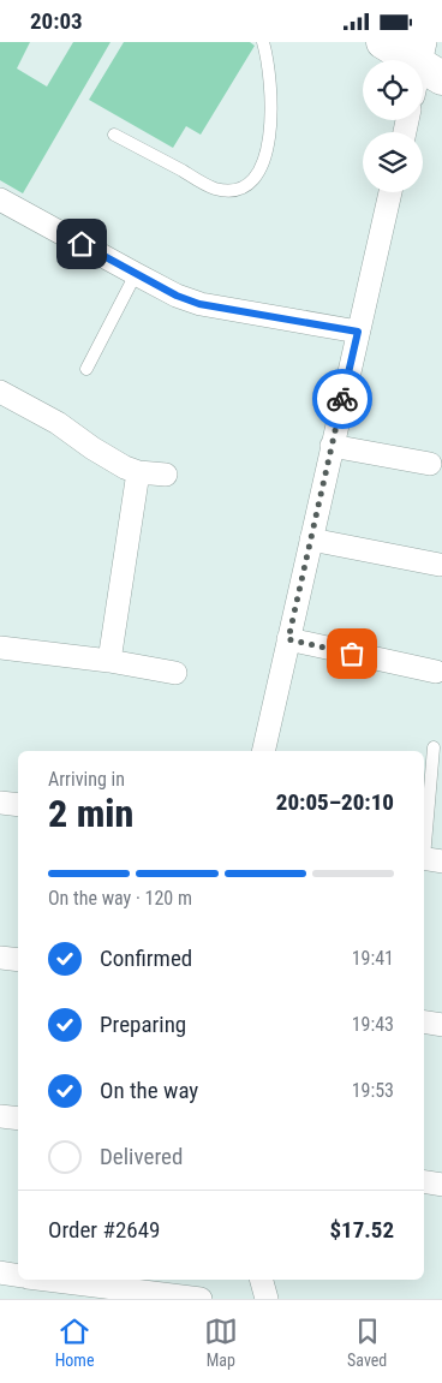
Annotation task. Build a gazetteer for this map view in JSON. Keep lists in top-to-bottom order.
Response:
{
  "page": {
    "status": "20:03",
    "heading": ["2 min", "Arriving in", "20:05–20:10"],
    "panel": ["Order #2649", "$17.52"],
    "bar": "On the way · 120 m",
    "list": [
      ["Confirmed", "19:41"],
      ["Preparing", "19:43"],
      ["On the way", "19:53"],
      "Delivered"
    ],
    "tabs": ["Home", "Map", "Saved"]
  }
}
